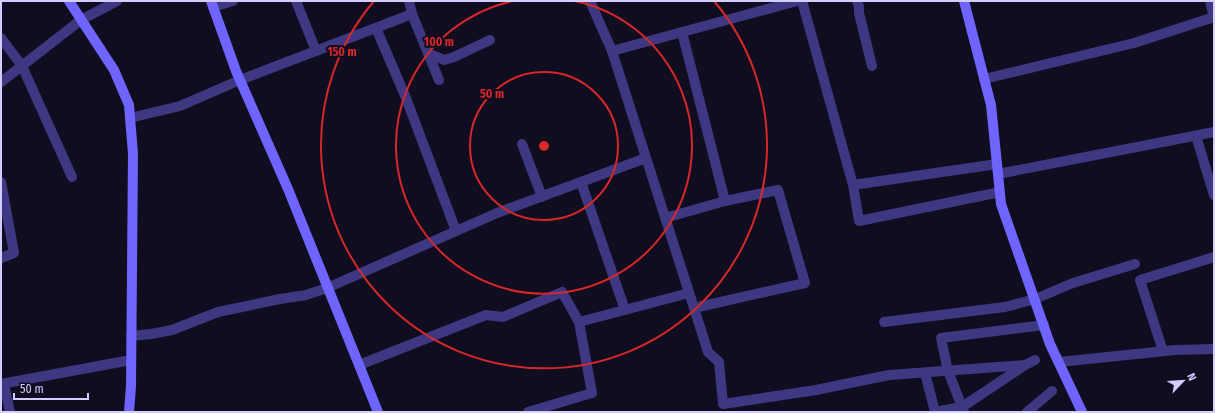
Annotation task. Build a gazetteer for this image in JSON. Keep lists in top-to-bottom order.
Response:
{
  "scale_bar": "50 m",
  "north": "top right",
  "rings": ["100 m", "150 m", "50 m"]
}
